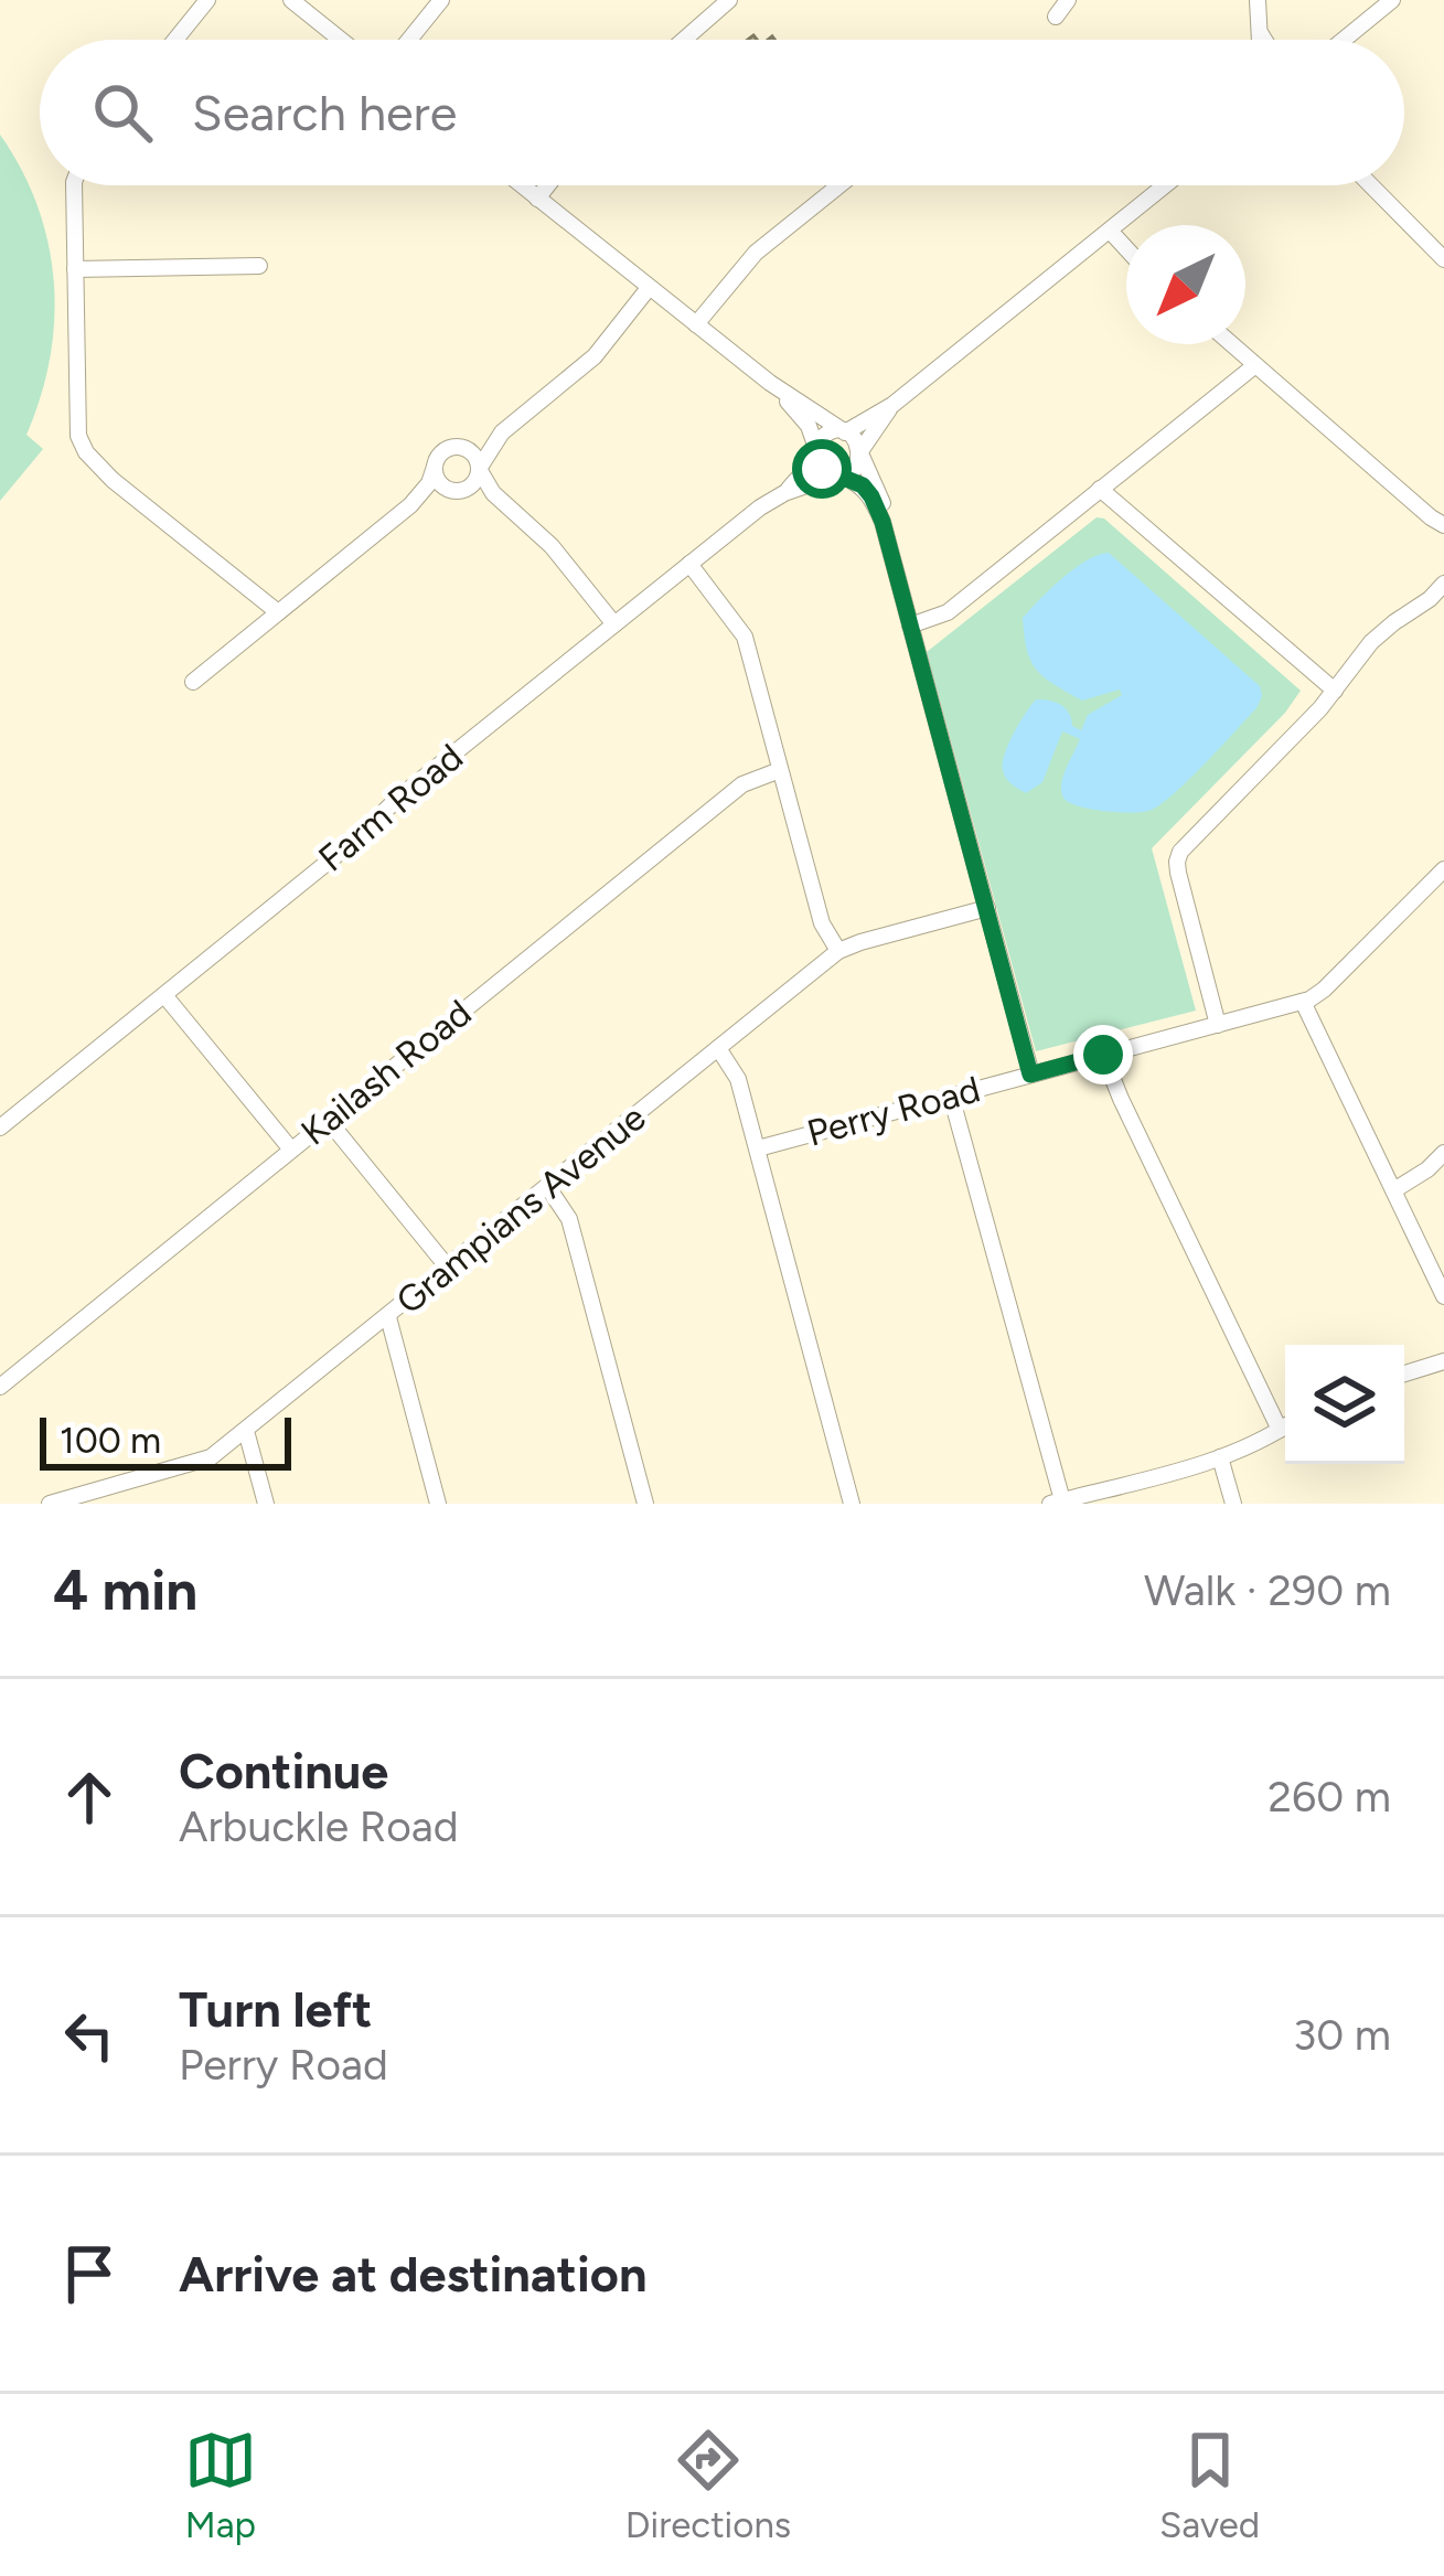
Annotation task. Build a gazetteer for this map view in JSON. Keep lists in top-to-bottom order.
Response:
{
  "streets": {
    "street": [
      "Farm Road",
      "Kailash Road",
      "Perry Road",
      "Grampians Avenue"
    ]
  },
  "scale_bar": "100 m",
  "north": "bottom left",
  "page": {
    "search": "Search here",
    "scale": "100 m",
    "heading": ["4 min", "Walk · 290 m"],
    "list": [
      ["Continue", "Arbuckle Road", "260 m"],
      ["Turn left", "Perry Road", "30 m"],
      "Arrive at destination"
    ],
    "nav": ["Map", "Directions", "Saved"]
  }
}
